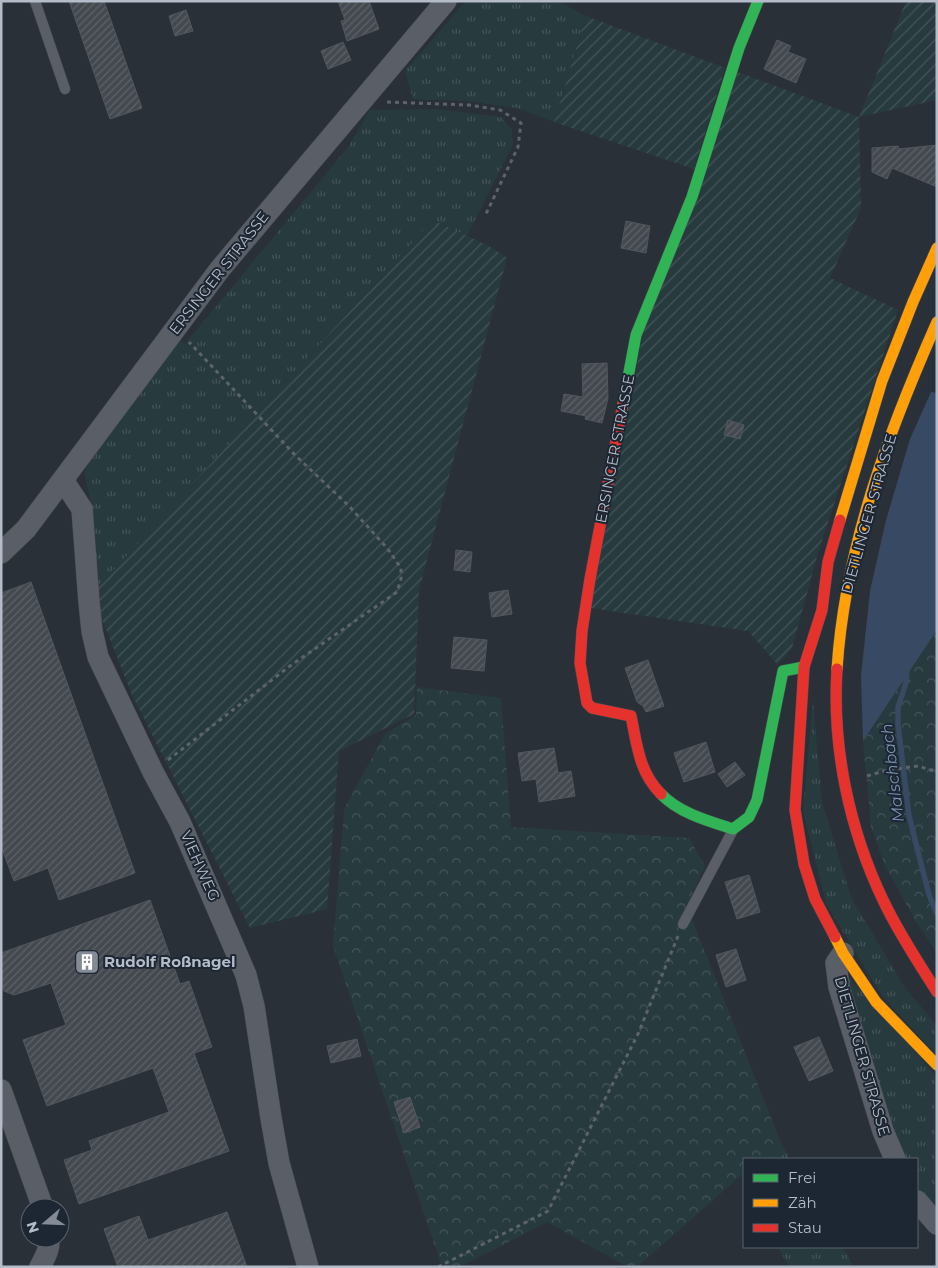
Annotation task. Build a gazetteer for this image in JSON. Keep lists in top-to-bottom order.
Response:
{
  "streets": {
    "street": ["ERSINGER STRASSE", "DIETLINGER STRASSE", "VIEHWEG"]
  },
  "crossings": [
    ["ERSINGER STRASSE", "VIEHWEG"]
  ],
  "water": ["Malschbach"],
  "places": {
    "building": ["Rudolf Roßnagel"]
  },
  "legend": ["Frei", "Zäh", "Stau"],
  "north": "left"
}
